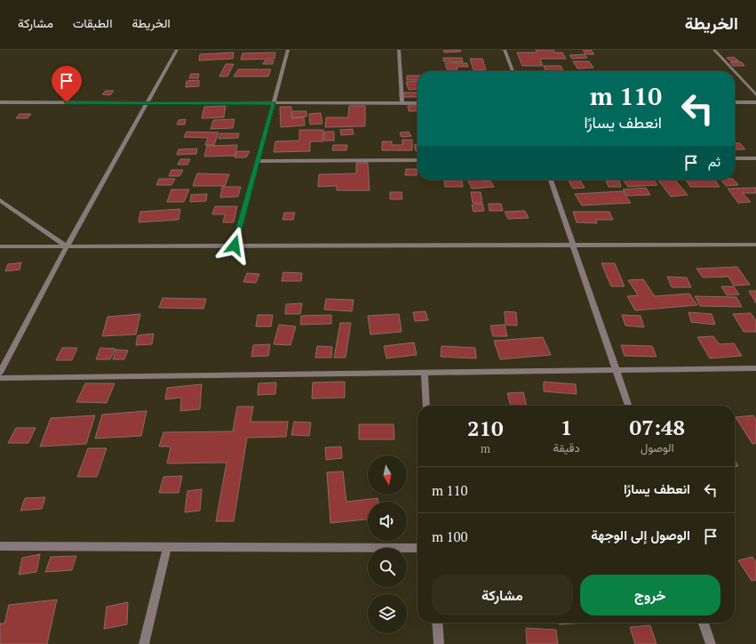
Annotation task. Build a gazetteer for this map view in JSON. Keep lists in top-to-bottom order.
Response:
{
  "north": "bottom",
  "page": {
    "header": "الخريطة",
    "nav": ["الخريطة", "الطبقات", "مشاركة"],
    "turn": ["110 m", "انعطف يسارًا"],
    "then": "ثم",
    "eta": [
      "07:48",
      "الوصول",
      "1",
      "دقيقة",
      "210",
      "m"
    ],
    "list": [
      {
        "name": "انعطف يسارًا",
        "value": "110 m"
      },
      {
        "name": "الوصول إلى الوجهة",
        "value": "100 m"
      }
    ],
    "buttons": ["خروج", "مشاركة"]
  }
}
